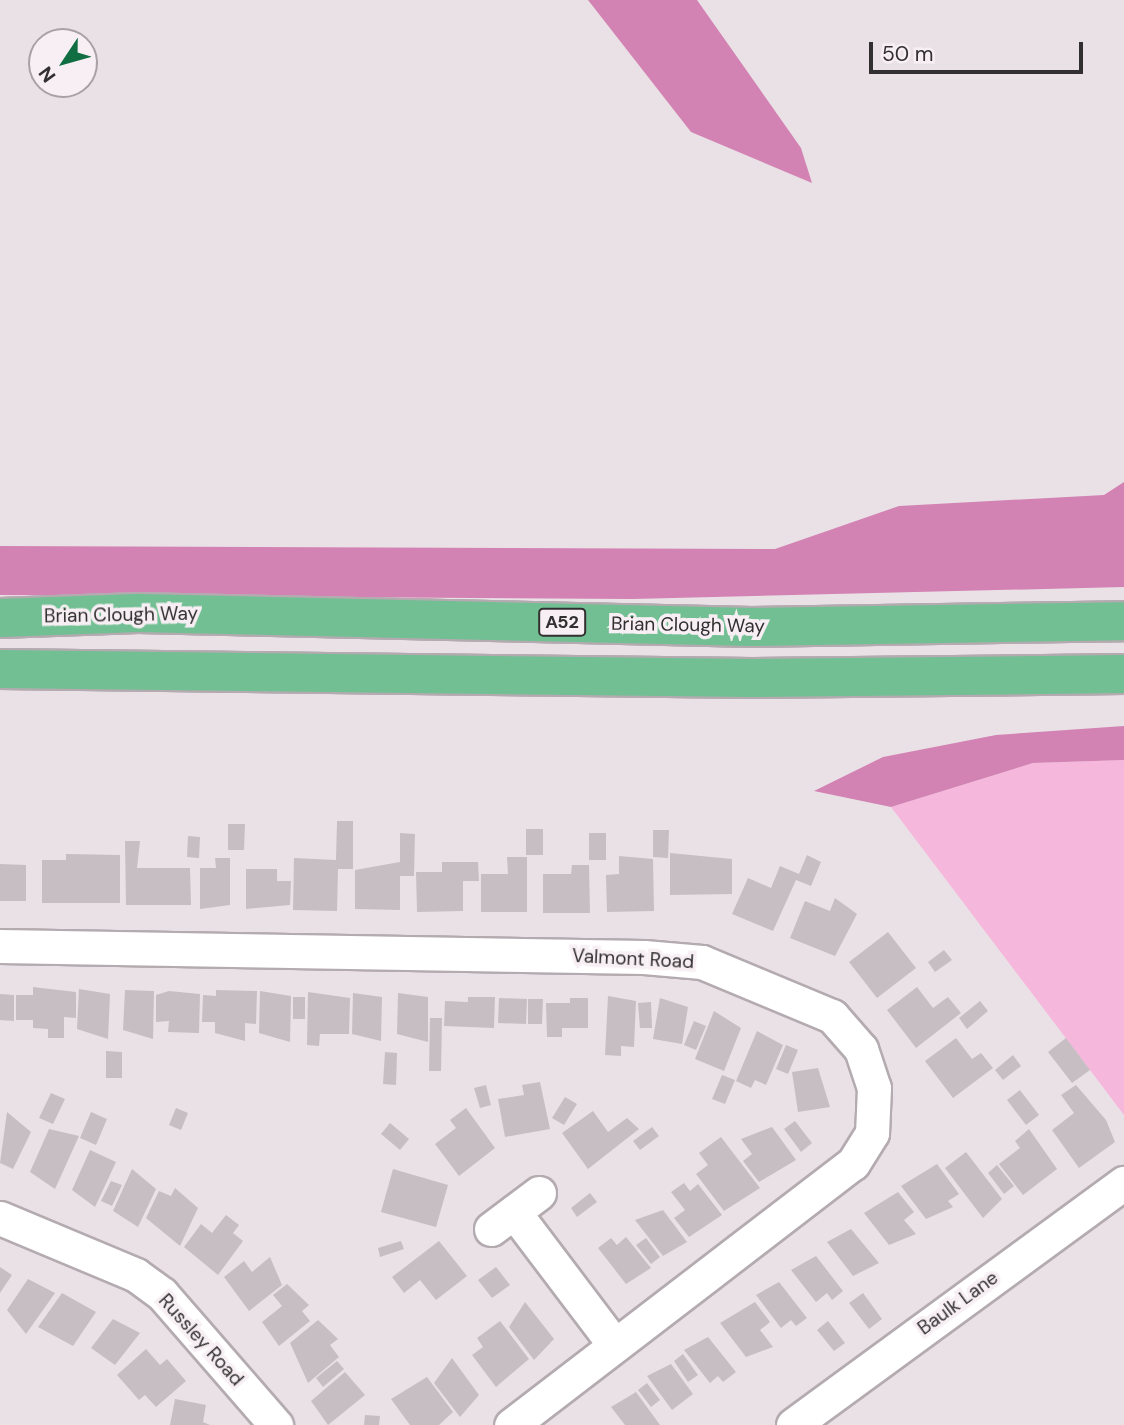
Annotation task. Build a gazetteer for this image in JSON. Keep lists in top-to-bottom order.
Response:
{
  "streets": {
    "highway": ["Brian Clough Way", "A52"],
    "street": ["Valmont Road", "Baulk Lane", "Russley Road"]
  },
  "scale_bar": "50 m",
  "north": "bottom left"
}
